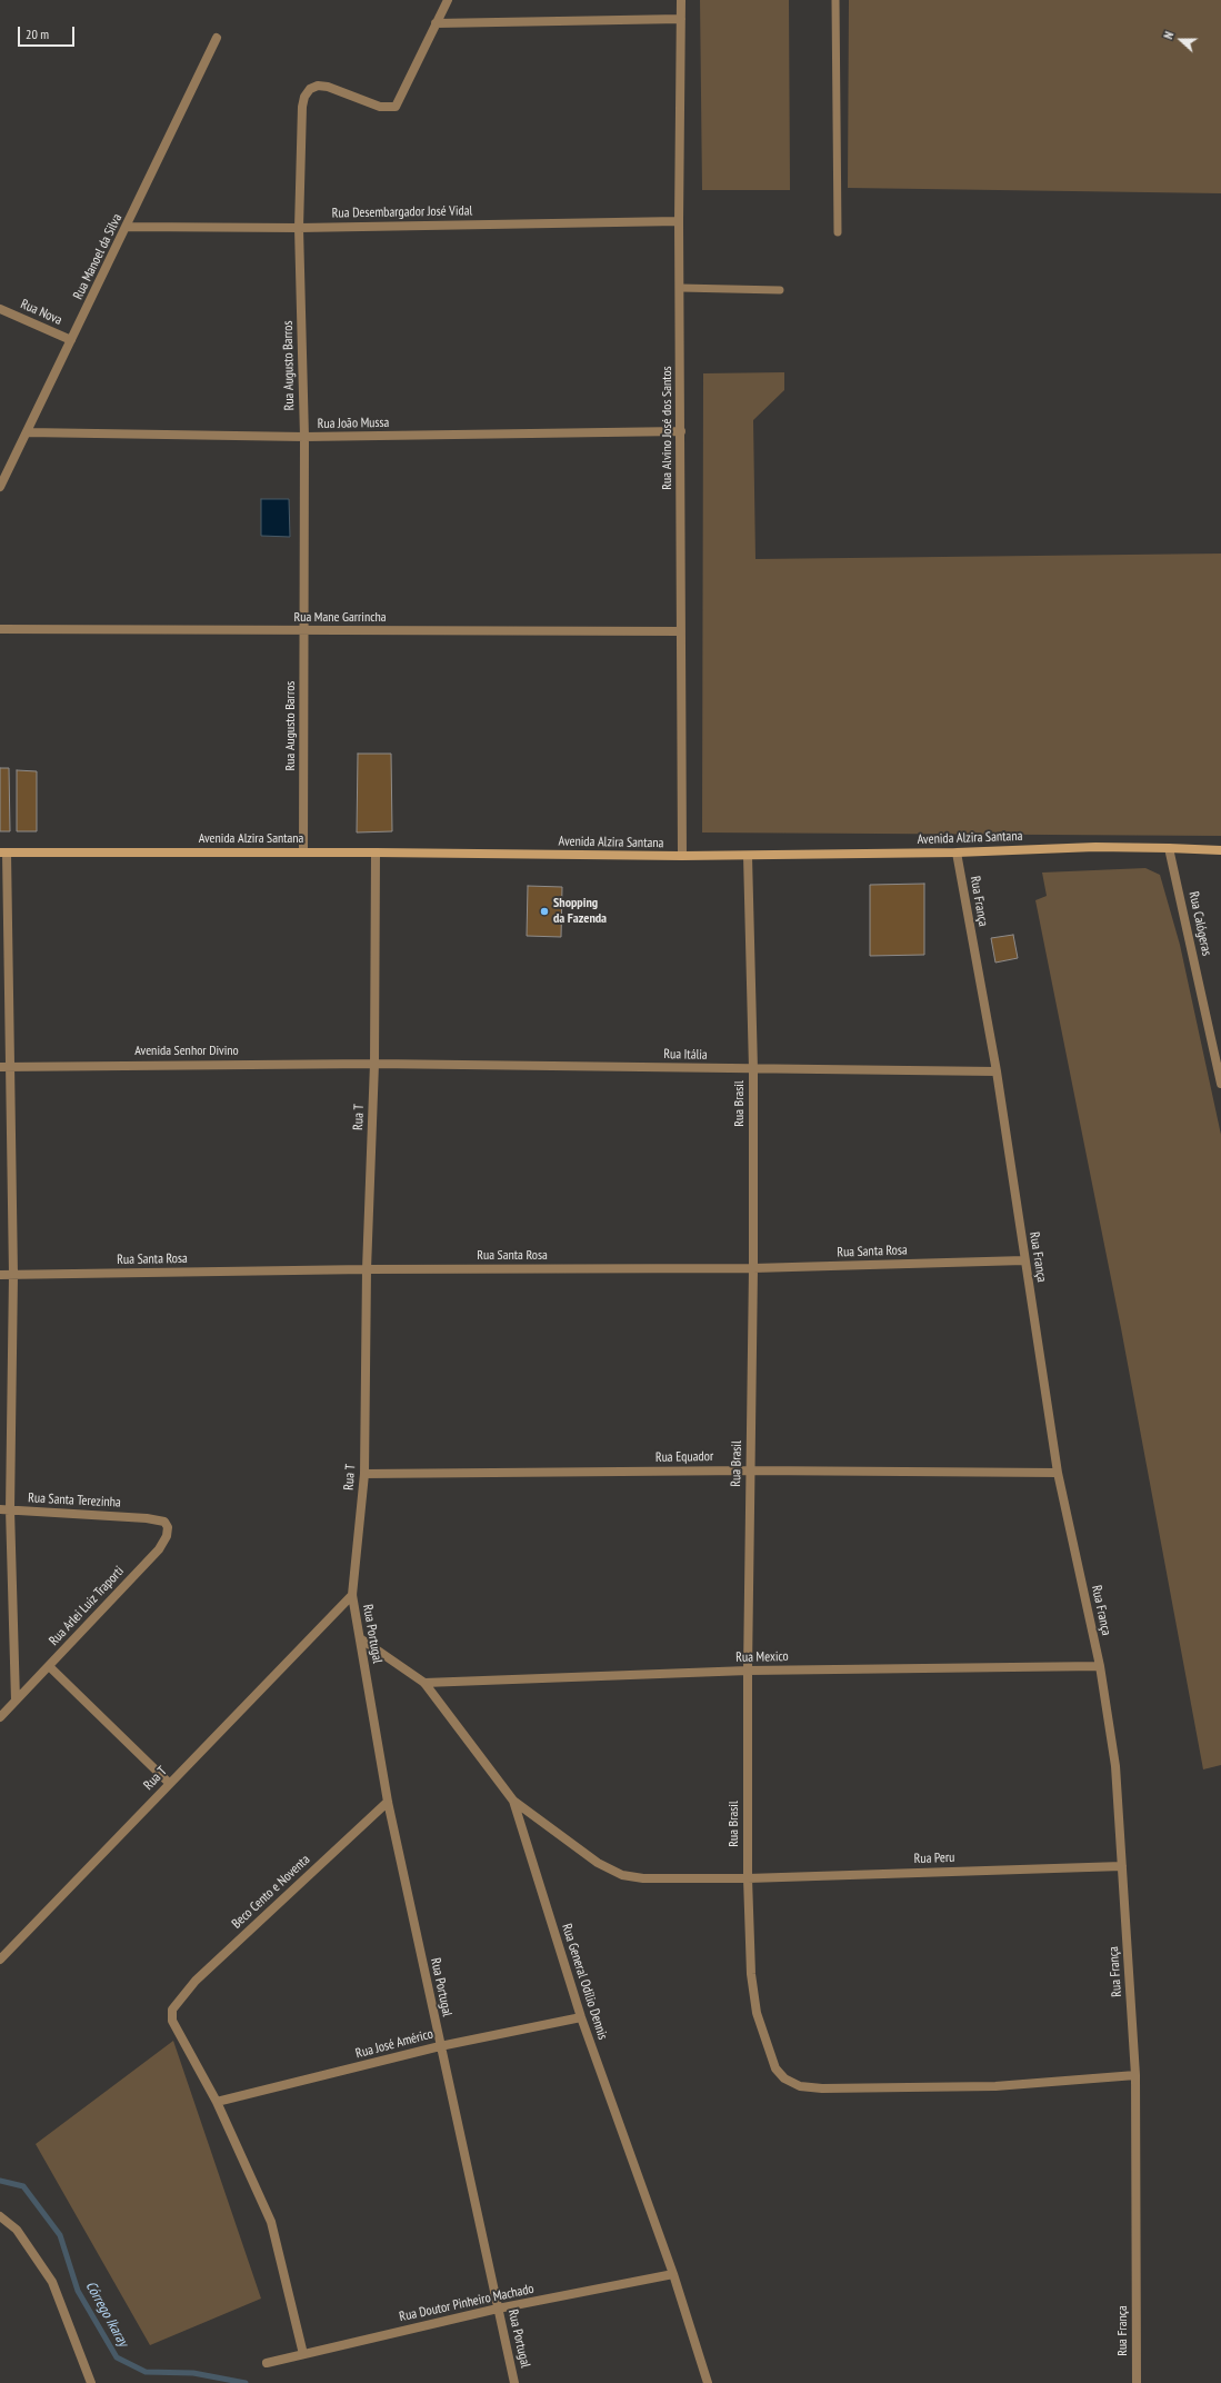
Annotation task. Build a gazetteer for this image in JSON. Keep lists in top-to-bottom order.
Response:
{
  "streets": {
    "main road": ["Avenida Alzira Santana"],
    "street": [
      "Rua Desembargador José Vidal",
      "Rua Manoel da Silva",
      "Rua Nova",
      "Rua Augusto Barros",
      "Rua João Mussa",
      "Rua Alvino José dos Santos",
      "Rua Mane Garrincha",
      "Rua França",
      "Rua Calógeras",
      "Avenida Senhor Divino",
      "Rua Itália",
      "Rua Brasil",
      "Rua T",
      "Rua Santa Rosa",
      "Rua Equador",
      "Rua Santa Terezinha",
      "Rua Arlei Luiz Traporti",
      "Rua Portugal",
      "Rua Mexico",
      "Rua Peru",
      "Beco Cento e Noventa",
      "Rua General Odílio Dennis",
      "Rua José Américo",
      "Rua Doutor Pinheiro Machado"
    ]
  },
  "crossings": [
    ["Rua Desembargador José Vidal", "Rua Manoel da Silva"],
    ["Rua Desembargador José Vidal", "Rua Augusto Barros"],
    ["Rua Desembargador José Vidal", "Rua Alvino José dos Santos"],
    ["Rua Manoel da Silva", "Rua Nova"],
    ["Rua Manoel da Silva", "Rua João Mussa"],
    ["Rua Augusto Barros", "Rua João Mussa"],
    ["Rua Augusto Barros", "Rua Mane Garrincha"],
    ["Rua Augusto Barros", "Avenida Alzira Santana"],
    ["Rua João Mussa", "Rua Alvino José dos Santos"],
    ["Rua Alvino José dos Santos", "Rua Mane Garrincha"],
    ["Rua Alvino José dos Santos", "Avenida Alzira Santana"],
    ["Avenida Alzira Santana", "Rua França"],
    ["Avenida Alzira Santana", "Rua Calógeras"],
    ["Avenida Alzira Santana", "Rua Brasil"],
    ["Avenida Alzira Santana", "Rua T"],
    ["Rua França", "Rua Itália"],
    ["Rua França", "Rua Brasil"],
    ["Rua França", "Rua Santa Rosa"],
    ["Rua França", "Rua Equador"],
    ["Rua França", "Rua Mexico"],
    ["Rua França", "Rua Peru"],
    ["Avenida Senhor Divino", "Rua Itália"],
    ["Avenida Senhor Divino", "Rua T"],
    ["Rua Itália", "Rua Brasil"],
    ["Rua Itália", "Rua T"],
    ["Rua Brasil", "Rua Santa Rosa"],
    ["Rua Brasil", "Rua Equador"],
    ["Rua Brasil", "Rua Mexico"],
    ["Rua Brasil", "Rua Peru"],
    ["Rua T", "Rua Santa Rosa"],
    ["Rua T", "Rua Equador"],
    ["Rua T", "Rua Portugal"],
    ["Rua Santa Terezinha", "Rua Arlei Luiz Traporti"],
    ["Rua Portugal", "Beco Cento e Noventa"],
    ["Rua Portugal", "Rua General Odílio Dennis"],
    ["Rua Portugal", "Rua José Américo"],
    ["Rua Portugal", "Rua Doutor Pinheiro Machado"],
    ["Rua Mexico", "Rua General Odílio Dennis"],
    ["Rua Peru", "Rua General Odílio Dennis"],
    ["Beco Cento e Noventa", "Rua José Américo"],
    ["Rua General Odílio Dennis", "Rua José Américo"],
    ["Rua General Odílio Dennis", "Rua Doutor Pinheiro Machado"]
  ],
  "water": ["Córrego Ikaray"],
  "places": ["Shopping da Fazenda"],
  "scale_bar": "20 m",
  "north": "left"
}
